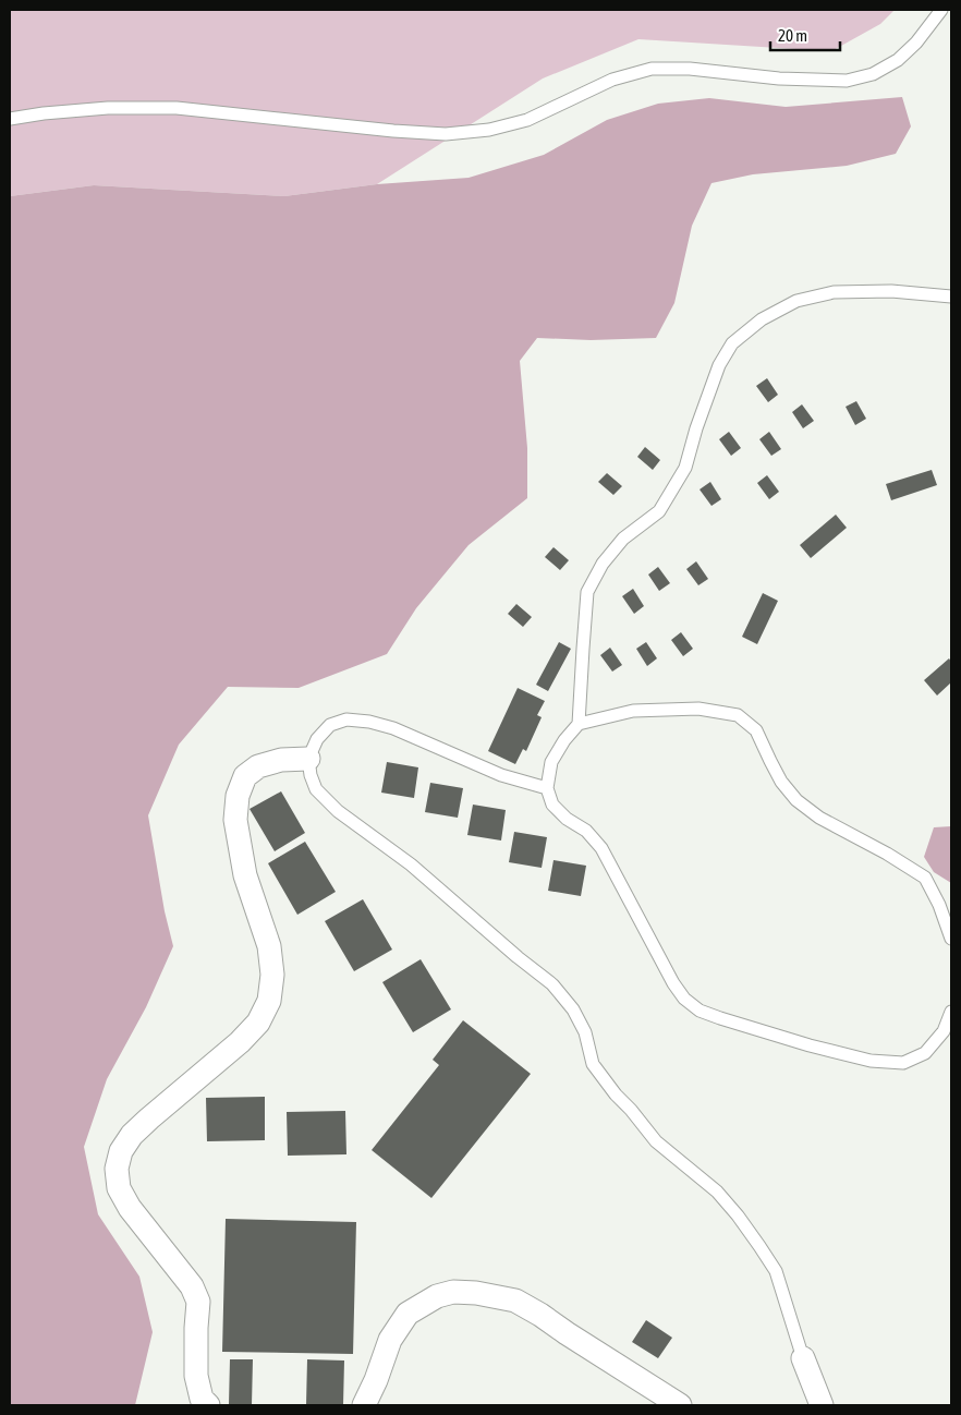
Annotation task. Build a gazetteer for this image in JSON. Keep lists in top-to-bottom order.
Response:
{
  "scale_bar": "20 m"
}
